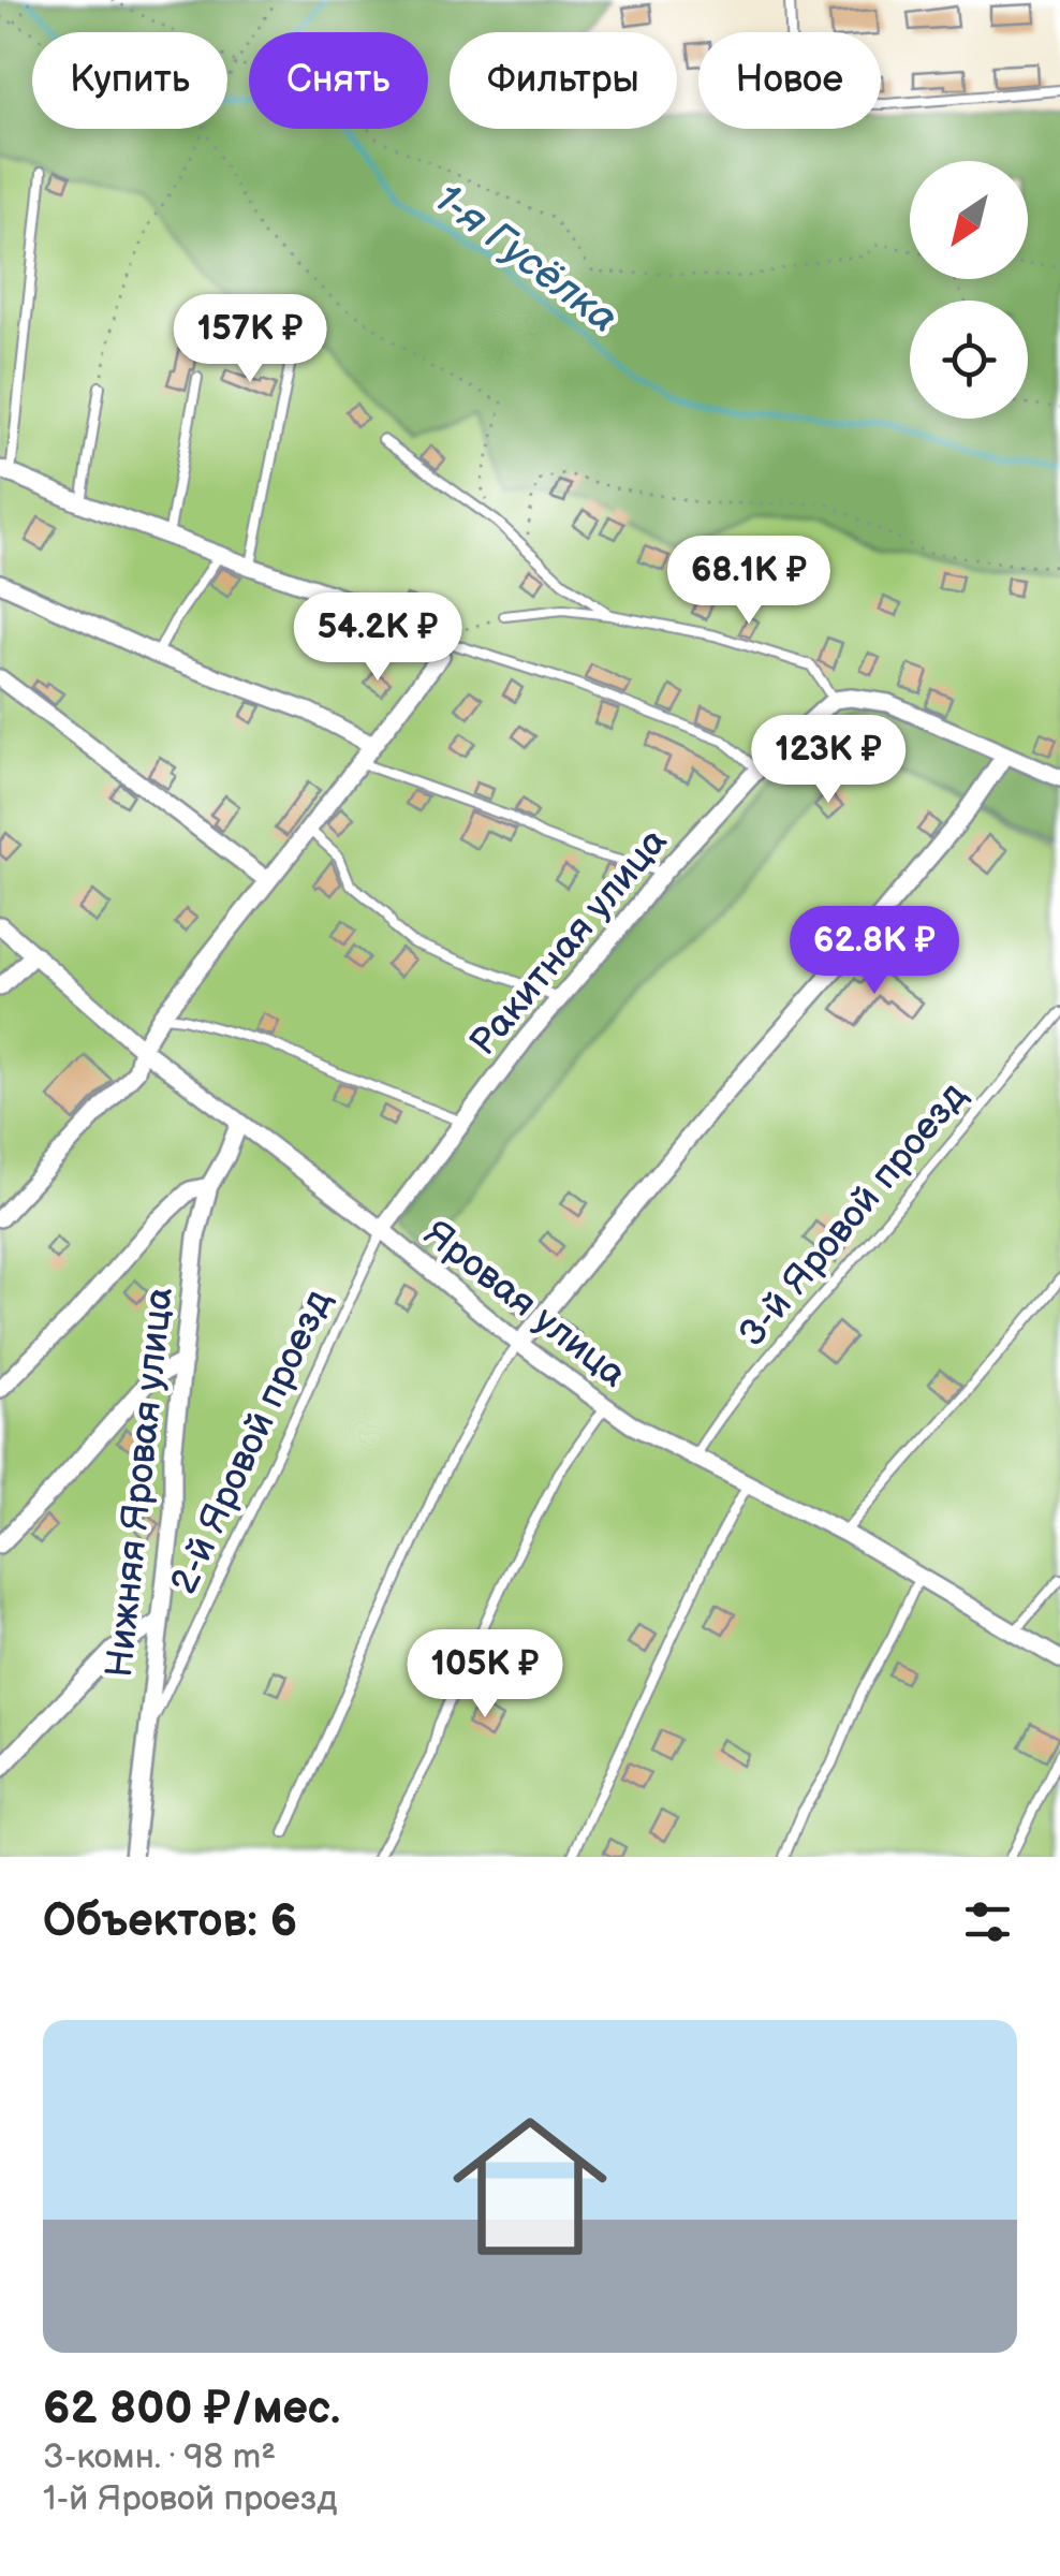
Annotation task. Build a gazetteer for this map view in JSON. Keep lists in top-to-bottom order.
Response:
{
  "streets": {
    "street": ["Ракитная улица", "Яровая улица", "Нижняя Яровая улица"],
    "lane": ["3-й Яровой проезд", "2-й Яровой проезд"]
  },
  "crossings": [
    ["Ракитная улица", "Яровая улица"],
    ["Ракитная улица", "2-й Яровой проезд"],
    ["3-й Яровой проезд", "Яровая улица"],
    ["Яровая улица", "2-й Яровой проезд"],
    ["Яровая улица", "Нижняя Яровая улица"],
    ["2-й Яровой проезд", "Нижняя Яровая улица"]
  ],
  "water": ["1-я Гусёлка"],
  "north": "bottom left",
  "page": {
    "chip": [
      "Купить",
      "Снять",
      "Фильтры",
      "Новое"
    ],
    "price": [
      "157K ₽",
      "68.1K ₽",
      "54.2K ₽",
      "123K ₽",
      "62.8K ₽",
      "105K ₽"
    ],
    "heading": "Объектов: 6",
    "list": [
      {
        "name": "62 800 ₽/мес.",
        "note": "3-комн. · 98 m² · 1-й Яровой проезд"
      }
    ]
  }
}
